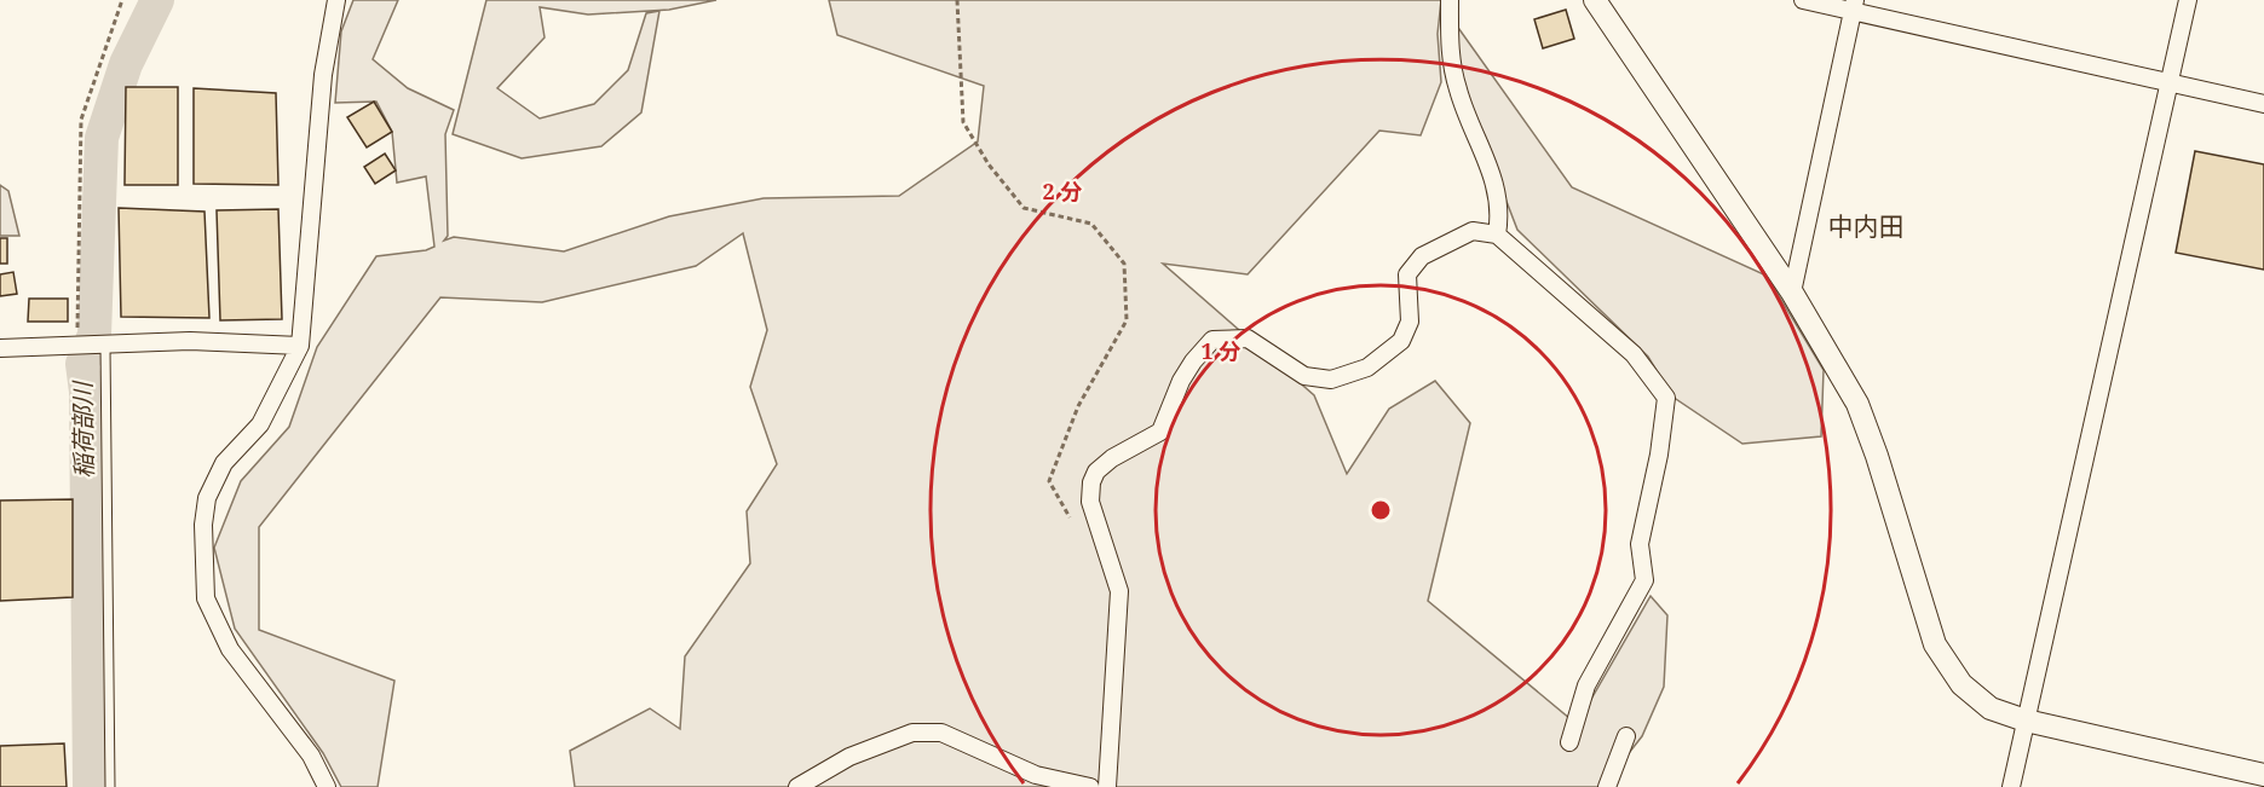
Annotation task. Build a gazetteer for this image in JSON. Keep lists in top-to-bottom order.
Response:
{
  "districts": ["中内田"],
  "water": ["稲荷部川"],
  "rings": ["2 分", "1 分"]
}
